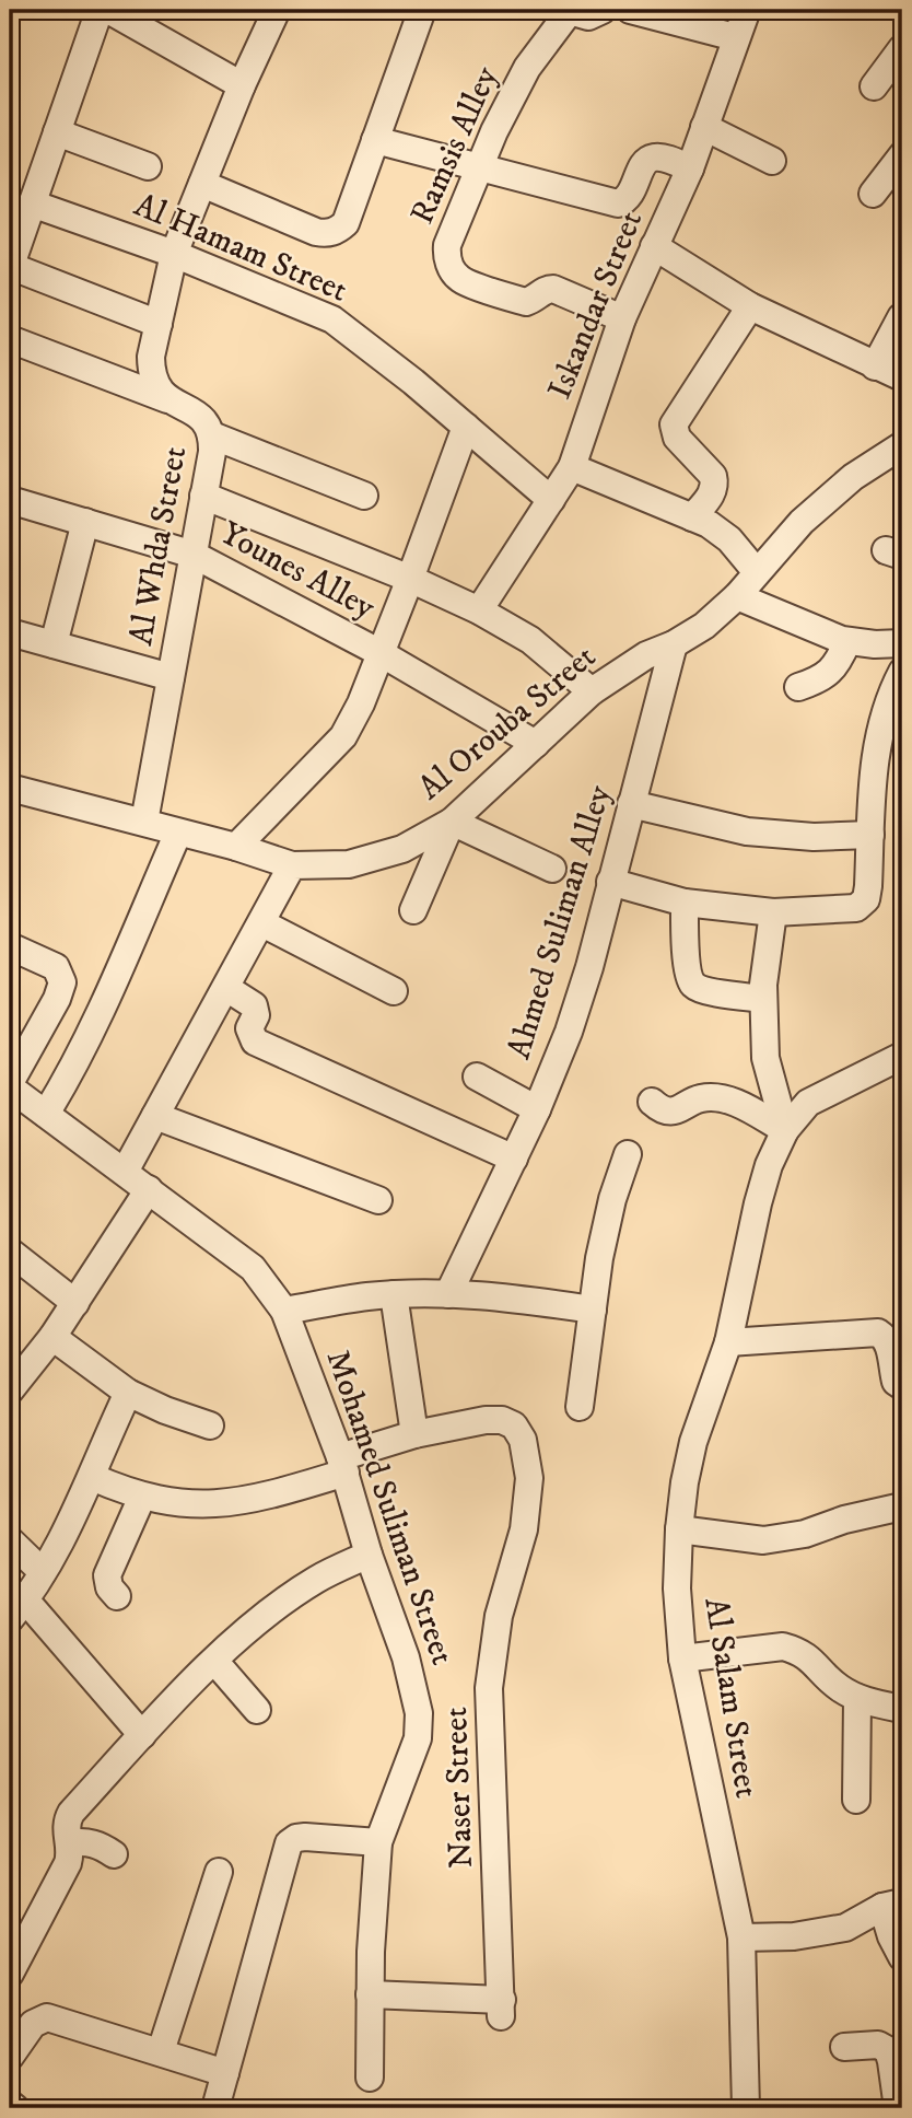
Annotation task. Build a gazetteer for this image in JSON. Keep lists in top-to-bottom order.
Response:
{
  "streets": {
    "street": [
      "Ramsis Alley",
      "Al Hamam Street",
      "Iskandar Street",
      "Al Whda Street",
      "Younes Alley",
      "Al Orouba Street",
      "Ahmed Suliman Alley",
      "Mohamed Suliman Street",
      "Al Salam Street",
      "Naser Street"
    ]
  },
  "crossings": [
    ["Ramsis Alley", "Iskandar Street"],
    ["Al Hamam Street", "Iskandar Street"],
    ["Al Hamam Street", "Al Whda Street"],
    ["Al Whda Street", "Younes Alley"],
    ["Al Whda Street", "Al Orouba Street"],
    ["Younes Alley", "Al Orouba Street"],
    ["Al Orouba Street", "Ahmed Suliman Alley"],
    ["Mohamed Suliman Street", "Naser Street"]
  ]
}
